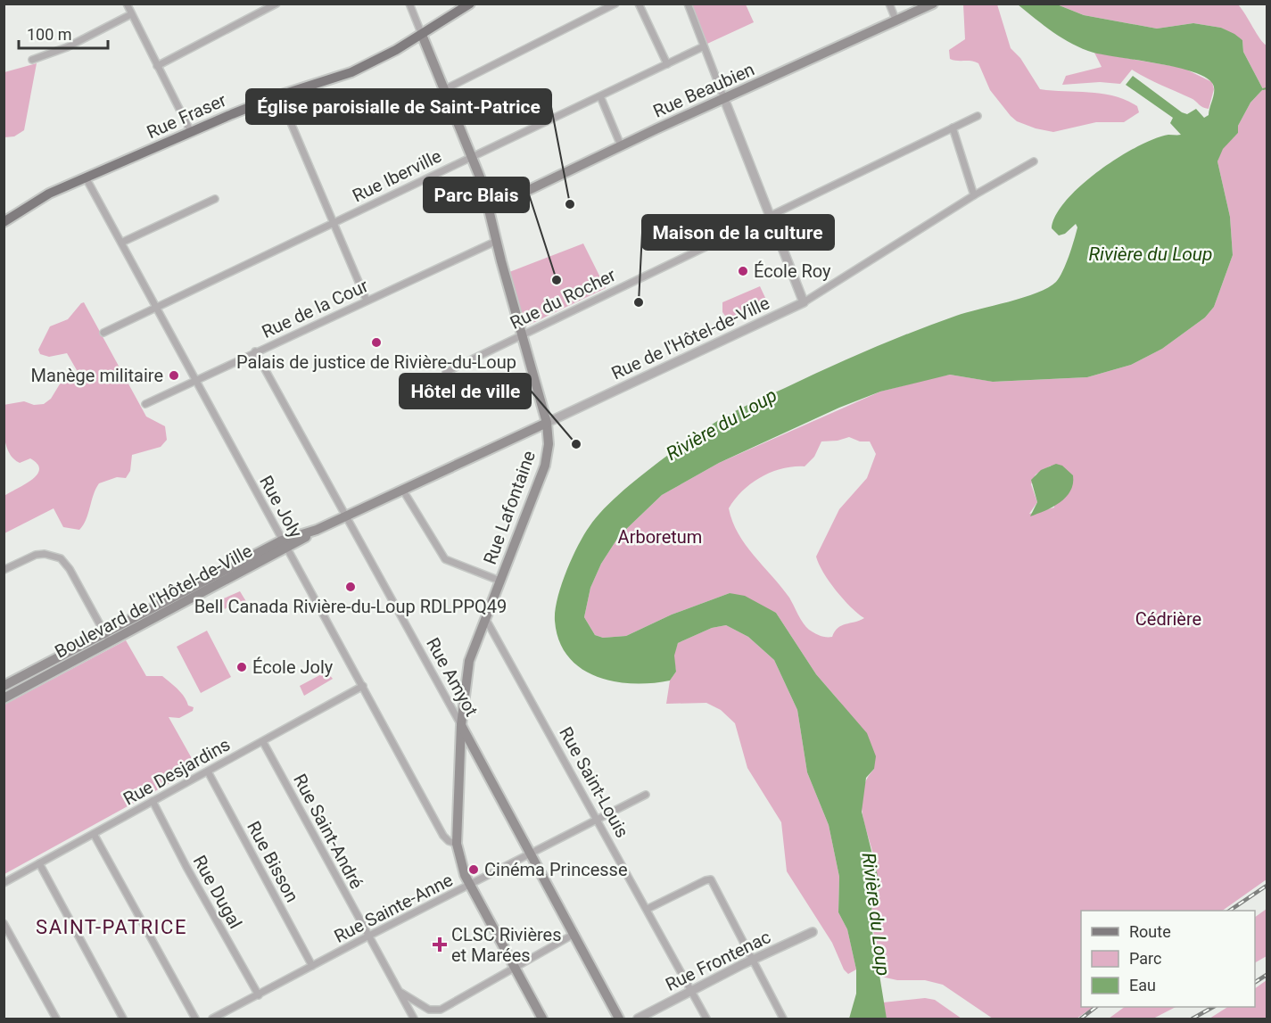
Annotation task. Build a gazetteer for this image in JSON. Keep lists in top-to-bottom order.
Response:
{
  "streets": {
    "main road": [
      "Rue Beaubien",
      "Rue Fraser",
      "Rue de l'Hôtel-de-Ville",
      "Rue Lafontaine",
      "Boulevard de l'Hôtel-de-Ville",
      "Rue Amyot"
    ],
    "street": [
      "Rue Iberville",
      "Rue du Rocher",
      "Rue de la Cour",
      "Rue Joly",
      "Rue Desjardins",
      "Rue Saint-Louis",
      "Rue Saint-André",
      "Rue Bisson",
      "Rue Dugal",
      "Rue Sainte-Anne",
      "Rue Frontenac"
    ]
  },
  "crossings": [
    ["Rue Beaubien", "Rue Lafontaine"],
    ["Rue Fraser", "Rue Joly"],
    ["Rue Fraser", "Rue Lafontaine"],
    ["Rue Iberville", "Rue Joly"],
    ["Rue Iberville", "Rue Lafontaine"],
    ["Rue du Rocher", "Rue Lafontaine"],
    ["Rue de la Cour", "Rue Joly"],
    ["Rue de la Cour", "Rue Lafontaine"],
    ["Rue de la Cour", "Rue Amyot"],
    ["Rue de l'Hôtel-de-Ville", "Rue Lafontaine"],
    ["Rue de l'Hôtel-de-Ville", "Boulevard de l'Hôtel-de-Ville"],
    ["Rue de l'Hôtel-de-Ville", "Rue Amyot"],
    ["Rue Joly", "Rue Lafontaine"],
    ["Rue Joly", "Boulevard de l'Hôtel-de-Ville"],
    ["Rue Joly", "Rue Desjardins"],
    ["Rue Lafontaine", "Rue Amyot"],
    ["Rue Lafontaine", "Rue Saint-Louis"],
    ["Rue Lafontaine", "Rue Sainte-Anne"],
    ["Boulevard de l'Hôtel-de-Ville", "Rue Amyot"],
    ["Rue Amyot", "Rue Sainte-Anne"],
    ["Rue Desjardins", "Rue Saint-André"],
    ["Rue Desjardins", "Rue Bisson"],
    ["Rue Desjardins", "Rue Dugal"],
    ["Rue Saint-Louis", "Rue Sainte-Anne"],
    ["Rue Saint-Louis", "Rue Frontenac"],
    ["Rue Saint-André", "Rue Sainte-Anne"],
    ["Rue Bisson", "Rue Sainte-Anne"],
    ["Rue Dugal", "Rue Sainte-Anne"]
  ],
  "districts": ["SAINT-PATRICE"],
  "water": ["Rivière du Loup"],
  "parks": ["Arboretum", "Cédrière"],
  "places": {
    "other": [
      "Église paroisialle de Saint-Patrice",
      "École Roy",
      "Parc Blais",
      "Maison de la culture",
      "Palais de justice de Rivière-du-Loup",
      "Manège militaire",
      "Hôtel de ville",
      "Bell Canada Rivière-du-Loup RDLPPQ49",
      "École Joly",
      "Cinéma Princesse"
    ],
    "health": ["CLSC Rivières et Marées"]
  },
  "legend": ["Route", "Parc", "Eau"],
  "scale_bar": "100 m"
}
